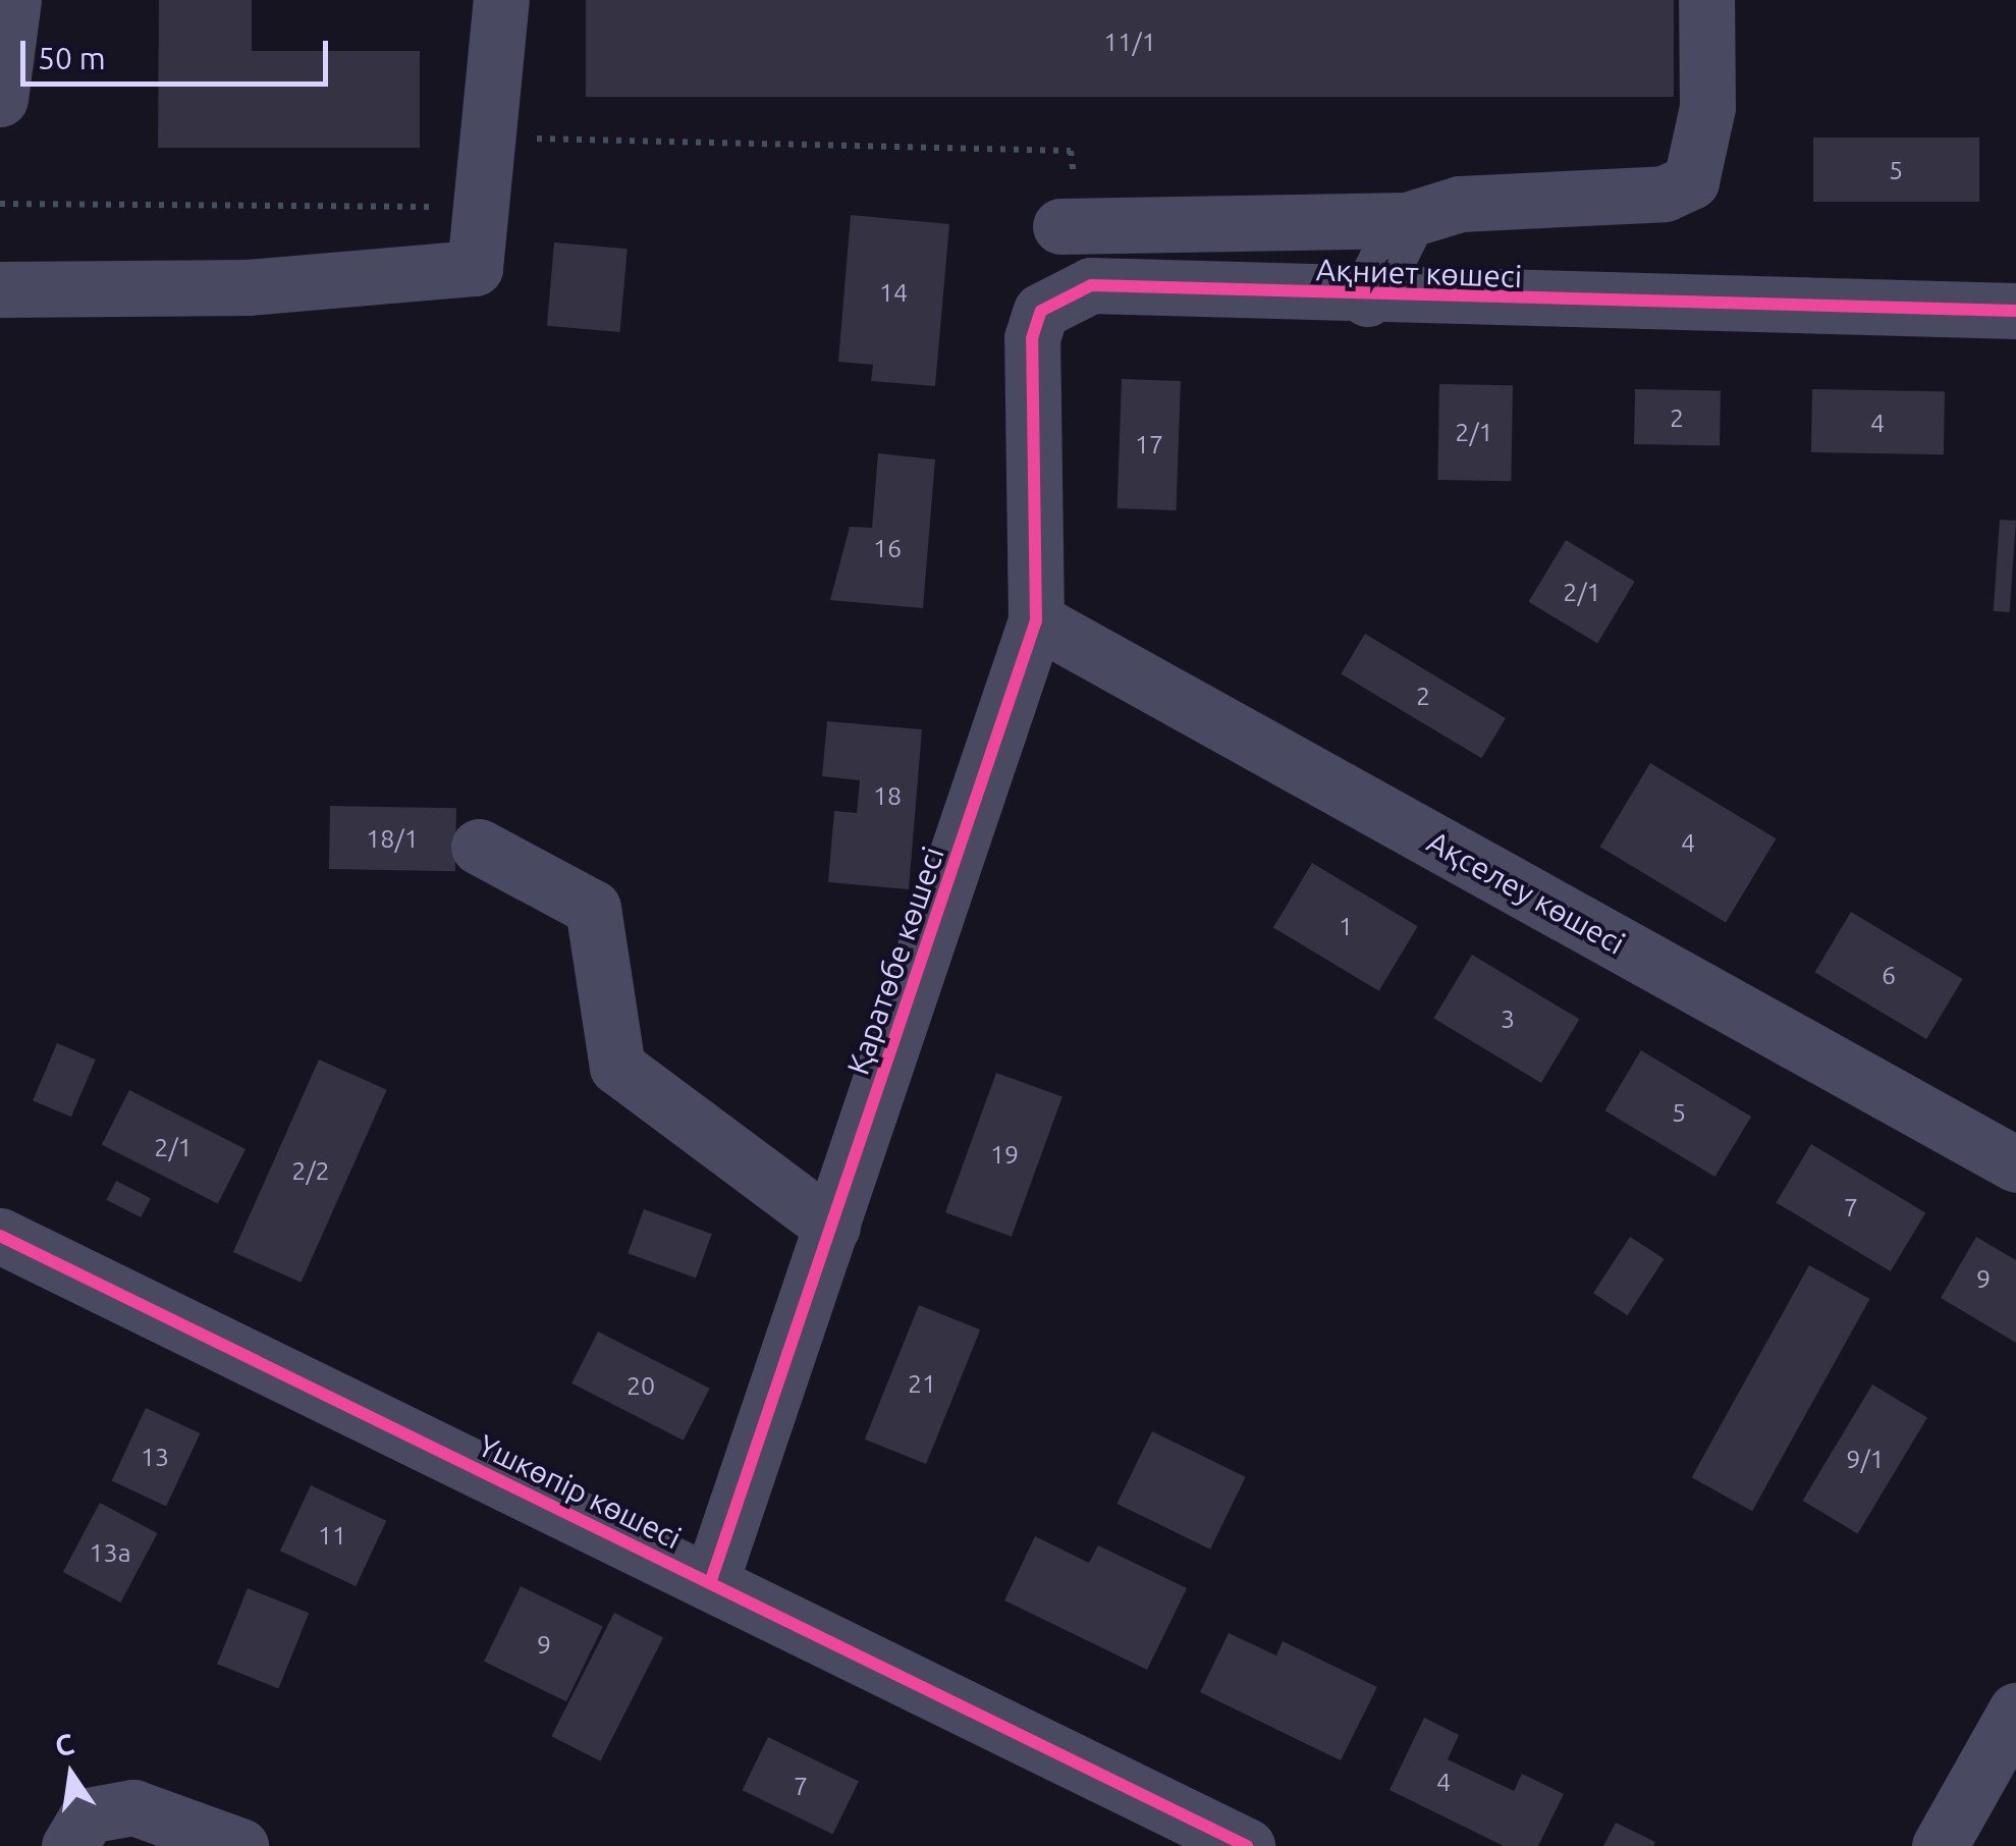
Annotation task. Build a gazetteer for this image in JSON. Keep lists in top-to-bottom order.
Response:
{
  "streets": {
    "street": [
      "Ақниет көшесі",
      "Ақселеу көшесі",
      "Қаратөбе көшесі",
      "Үшкөпір көшесі"
    ]
  },
  "crossings": [
    ["Ақниет көшесі", "Қаратөбе көшесі"],
    ["Ақселеу көшесі", "Қаратөбе көшесі"],
    ["Қаратөбе көшесі", "Үшкөпір көшесі"]
  ],
  "house_numbers": [
    "11/1",
    "5",
    "14",
    "2",
    "4",
    "2/1",
    "17",
    "16",
    "2/1",
    "2",
    "18",
    "18/1",
    "4",
    "1",
    "6",
    "3",
    "5",
    "2/1",
    "19",
    "2/2",
    "7",
    "9",
    "21",
    "20",
    "13",
    "9/1",
    "11",
    "13а",
    "9",
    "4",
    "7"
  ],
  "scale_bar": "50 m",
  "north": "top"
}
